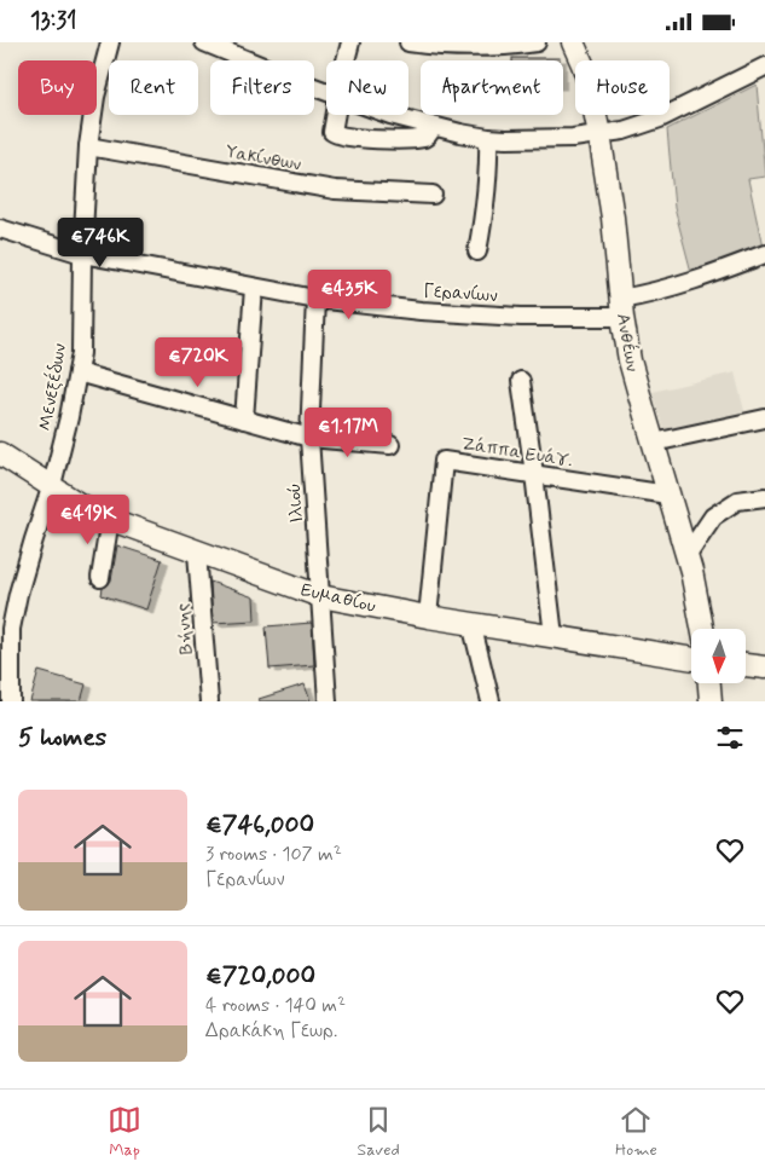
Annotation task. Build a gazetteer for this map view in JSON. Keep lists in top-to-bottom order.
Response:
{
  "streets": {
    "street": [
      "Υακίνθων",
      "Γερανίων",
      "Ανθέων",
      "Μενεξέδων",
      "Ζάππα Ευάγ.",
      "Ιλιού",
      "Ευμαθίου",
      "Βήνης"
    ]
  },
  "crossings": [
    ["Υακίνθων", "Μενεξέδων"],
    ["Γερανίων", "Ανθέων"],
    ["Γερανίων", "Μενεξέδων"],
    ["Γερανίων", "Ιλιού"],
    ["Ανθέων", "Ζάππα Ευάγ."],
    ["Μενεξέδων", "Ευμαθίου"],
    ["Ζάππα Ευάγ.", "Ευμαθίου"],
    ["Ιλιού", "Ευμαθίου"],
    ["Ευμαθίου", "Βήνης"]
  ],
  "north": "bottom",
  "page": {
    "status": "13:31",
    "chip": [
      "Buy",
      "Rent",
      "Filters",
      "New",
      "Apartment",
      "House"
    ],
    "price": [
      "€746K",
      "€435K",
      "€720K",
      "€1.17M",
      "€419K"
    ],
    "heading": "5 homes",
    "list": [
      {
        "name": "€746,000",
        "note": "3 rooms · 107 m² · Γερανίων"
      },
      {
        "name": "€720,000",
        "note": "4 rooms · 140 m² · Δρακάκη Γεωρ."
      }
    ],
    "tabs": ["Map", "Saved", "Home"]
  }
}
